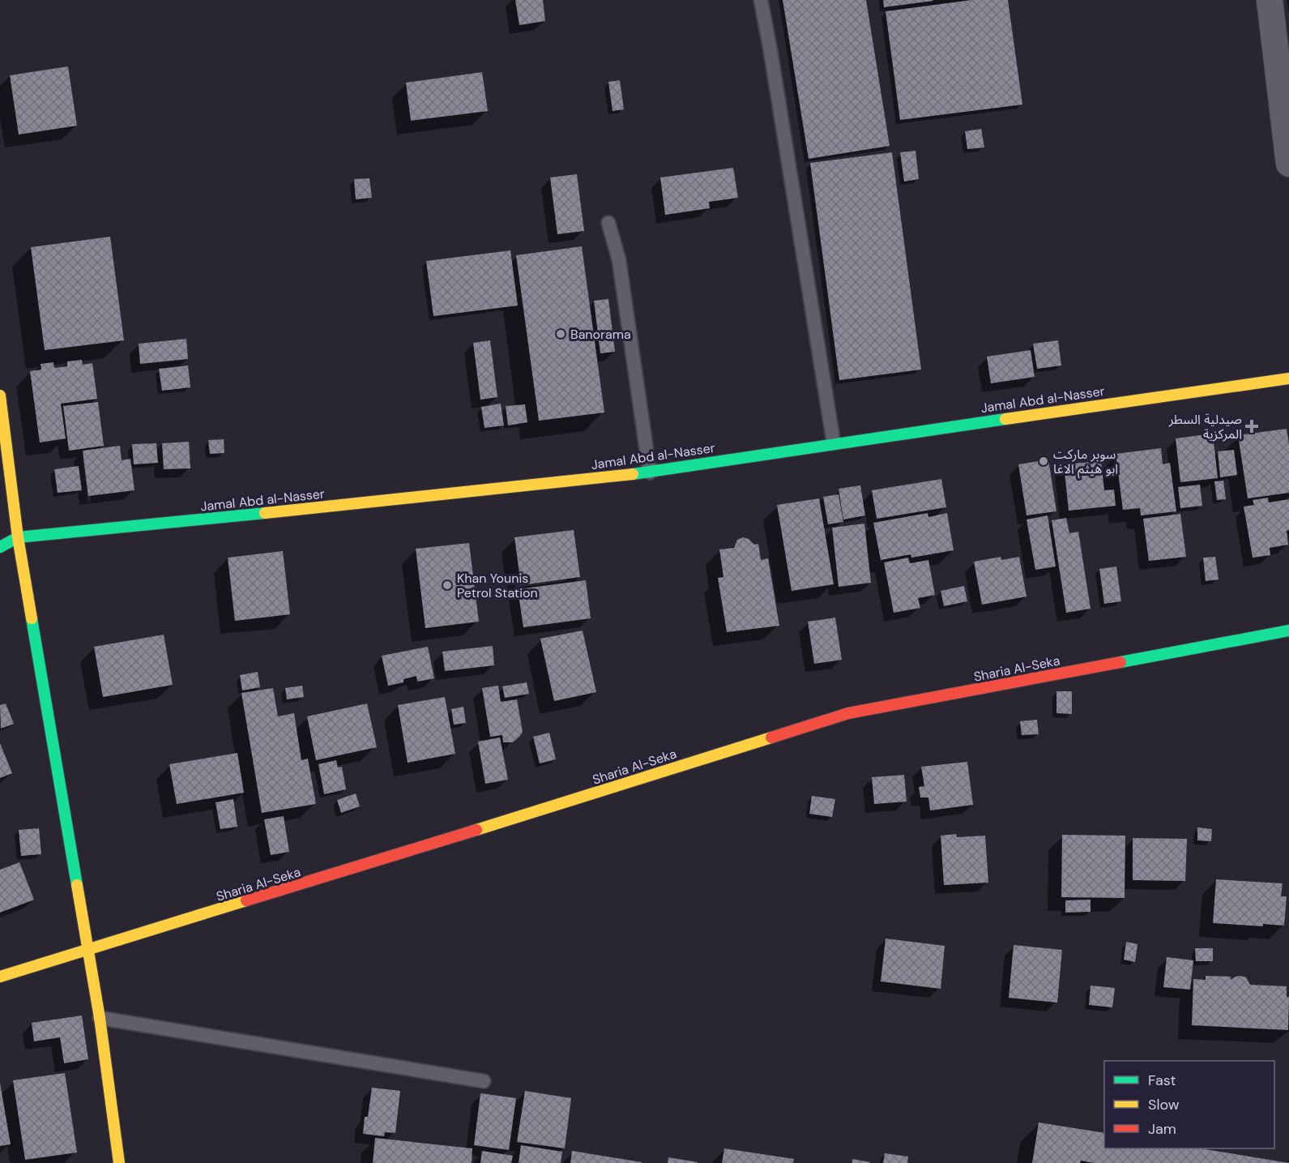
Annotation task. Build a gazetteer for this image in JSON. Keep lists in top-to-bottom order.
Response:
{
  "streets": {
    "main road": ["Jamal Abd al-Nasser", "Sharia Al-Seka"]
  },
  "places": {
    "other": ["Banorama", "سوبر ماركت ابو هيثم الاغا", "Khan Younis Petrol Station"],
    "health": ["صيدلية السطر المركزية"]
  },
  "legend": ["Fast", "Slow", "Jam"]
}
